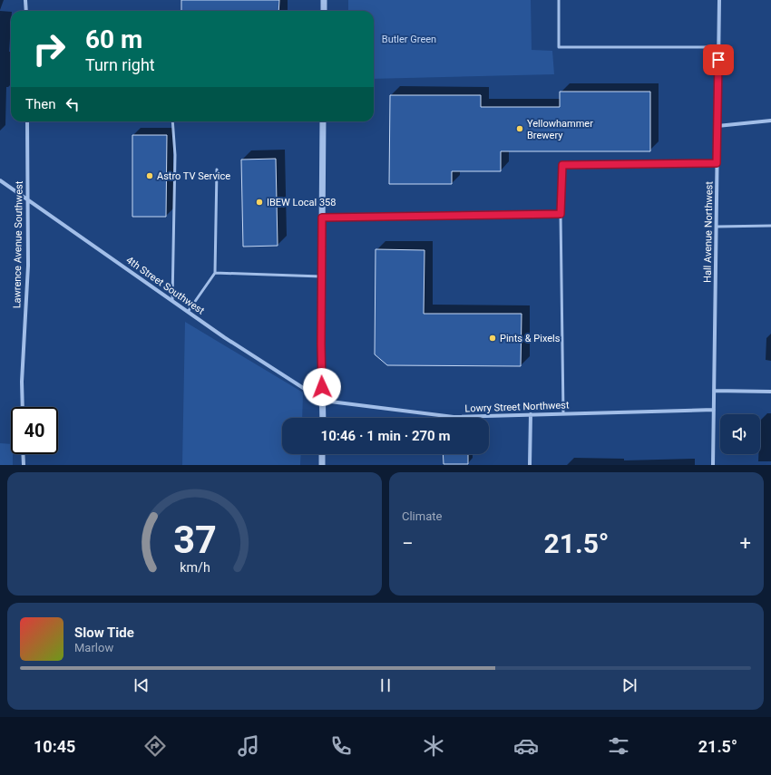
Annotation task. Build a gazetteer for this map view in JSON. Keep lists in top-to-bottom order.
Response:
{
  "streets": {
    "street": [
      "Hall Avenue Northwest",
      "Lawrence Avenue Southwest",
      "4th Street Southwest",
      "Lowry Street Northwest"
    ]
  },
  "crossings": [
    ["Hall Avenue Northwest", "Lowry Street Northwest"],
    ["Lawrence Avenue Southwest", "4th Street Southwest"],
    ["4th Street Southwest", "Lowry Street Northwest"]
  ],
  "parks": ["Butler Green"],
  "places": [
    "Yellowhammer Brewery",
    "Astro TV Service",
    "IBEW Local 358",
    "Pints & Pixels"
  ],
  "page": {
    "turn": ["60 m", "Turn right"],
    "then": "Then",
    "limit": "40",
    "trip": "10:46 · 1 min · 270 m",
    "tile": "Climate",
    "heat": ["−", "21.5°", "+"],
    "song": ["Slow Tide", "Marlow"],
    "tabs": ["10:45", "21.5°"],
    "gauge": ["37", "km/h"]
  }
}
